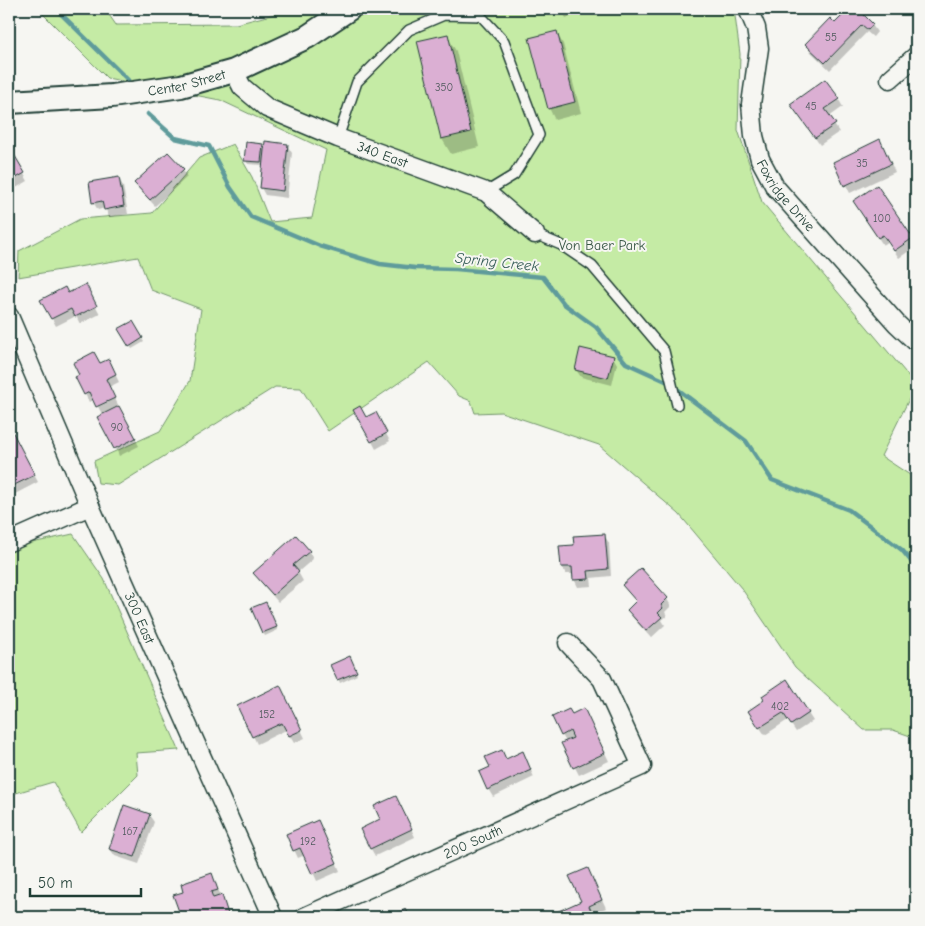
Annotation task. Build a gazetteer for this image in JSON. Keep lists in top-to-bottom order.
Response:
{
  "streets": {
    "street": [
      "Center Street",
      "340 East",
      "Foxridge Drive",
      "300 East",
      "200 South"
    ]
  },
  "crossings": [
    ["Center Street", "340 East"]
  ],
  "water": ["Spring Creek"],
  "parks": ["Von Baer Park"],
  "house_numbers": [
    "55",
    "350",
    "45",
    "35",
    "100",
    "90",
    "402",
    "152",
    "167",
    "192"
  ],
  "scale_bar": "50 m"
}
